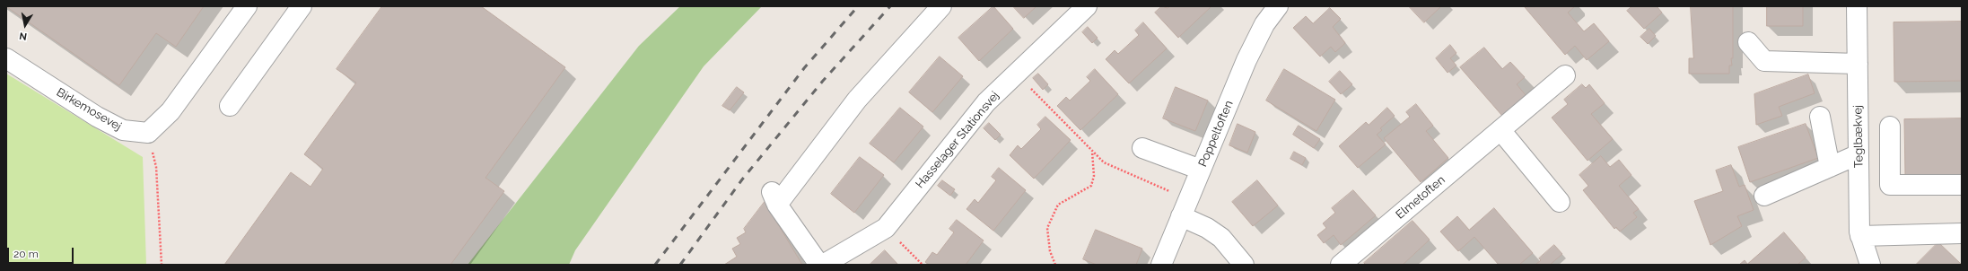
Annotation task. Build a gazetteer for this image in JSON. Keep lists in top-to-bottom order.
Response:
{
  "streets": {
    "street": [
      "Birkemosevej",
      "Poppeltoften",
      "Teglbækvej",
      "Hasselager Stationsvej",
      "Elmetoften"
    ]
  },
  "scale_bar": "20 m",
  "north": "bottom"
}
